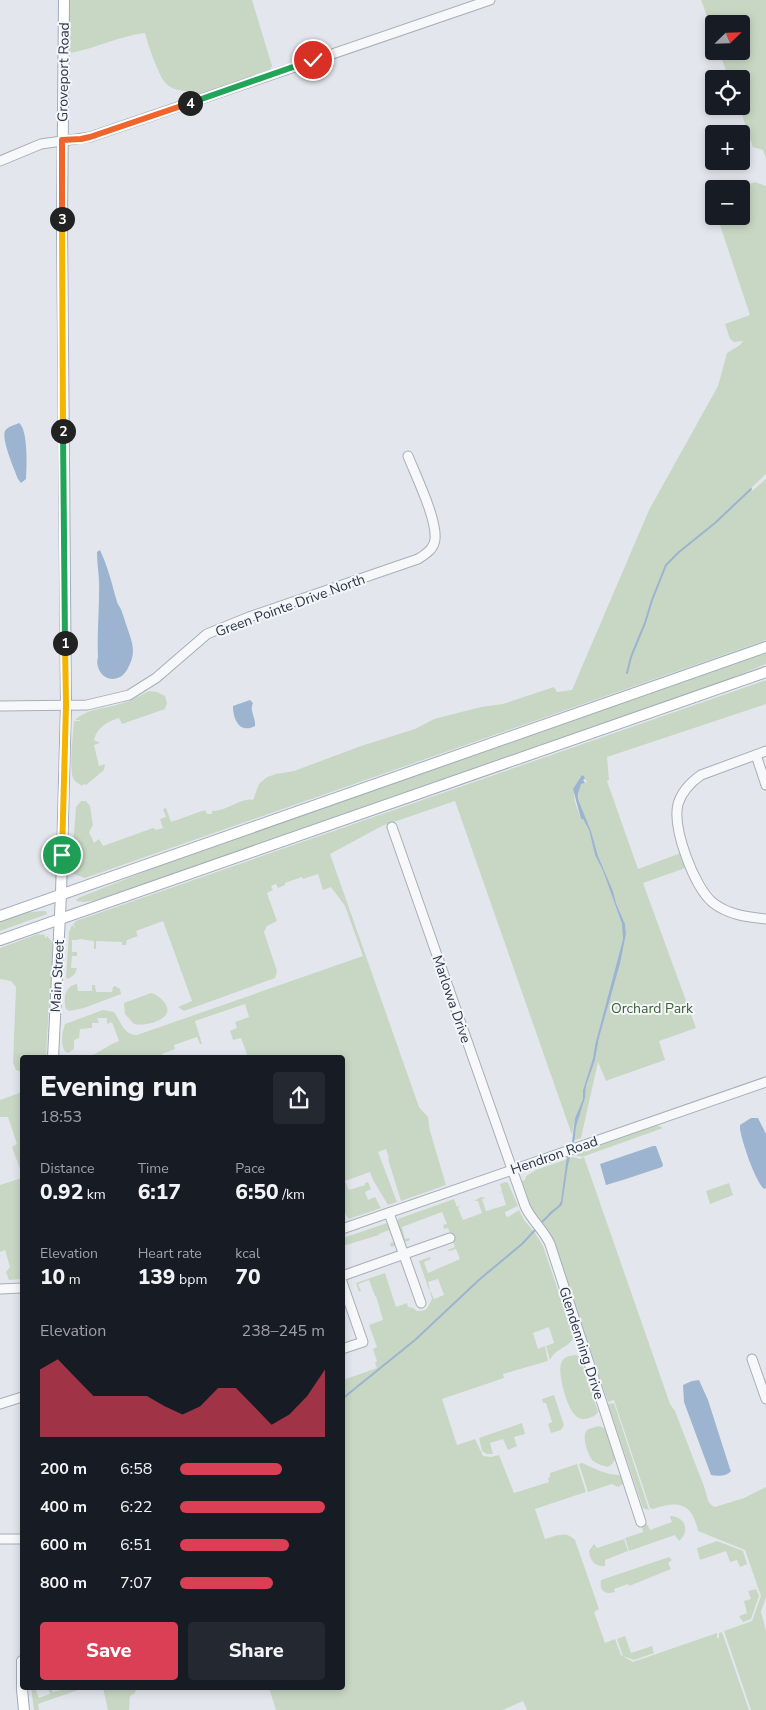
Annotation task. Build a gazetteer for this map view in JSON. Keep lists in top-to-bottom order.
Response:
{
  "streets": {
    "main road": ["Groveport Road", "Main Street"],
    "street": [
      "Green Pointe Drive North",
      "Marlowa Drive",
      "Hendron Road",
      "Glendenning Drive"
    ]
  },
  "crossings": [
    ["Groveport Road", "Green Pointe Drive North"],
    ["Groveport Road", "Main Street"],
    ["Marlowa Drive", "Hendron Road"],
    ["Marlowa Drive", "Glendenning Drive"],
    ["Hendron Road", "Glendenning Drive"]
  ],
  "parks": ["Orchard Park"],
  "north": "top right",
  "page": {
    "map_buttons": ["+", "−"],
    "pins": [
      "4",
      "3",
      "2",
      "1"
    ],
    "heading": ["Evening run", "18:53"],
    "stats": [
      ["Distance", "0.92 km"],
      ["Time", "6:17"],
      ["Pace", "6:50 /km"],
      ["Elevation", "10 m"],
      ["Heart rate", "139 bpm"],
      ["kcal", "70"]
    ],
    "chart": ["Elevation", "238–245 m"],
    "list": [
      {
        "name": "200 m",
        "note": "6:58"
      },
      {
        "name": "400 m",
        "note": "6:22"
      },
      {
        "name": "600 m",
        "note": "6:51"
      },
      {
        "name": "800 m",
        "note": "7:07"
      }
    ],
    "buttons": ["Save", "Share"]
  }
}
